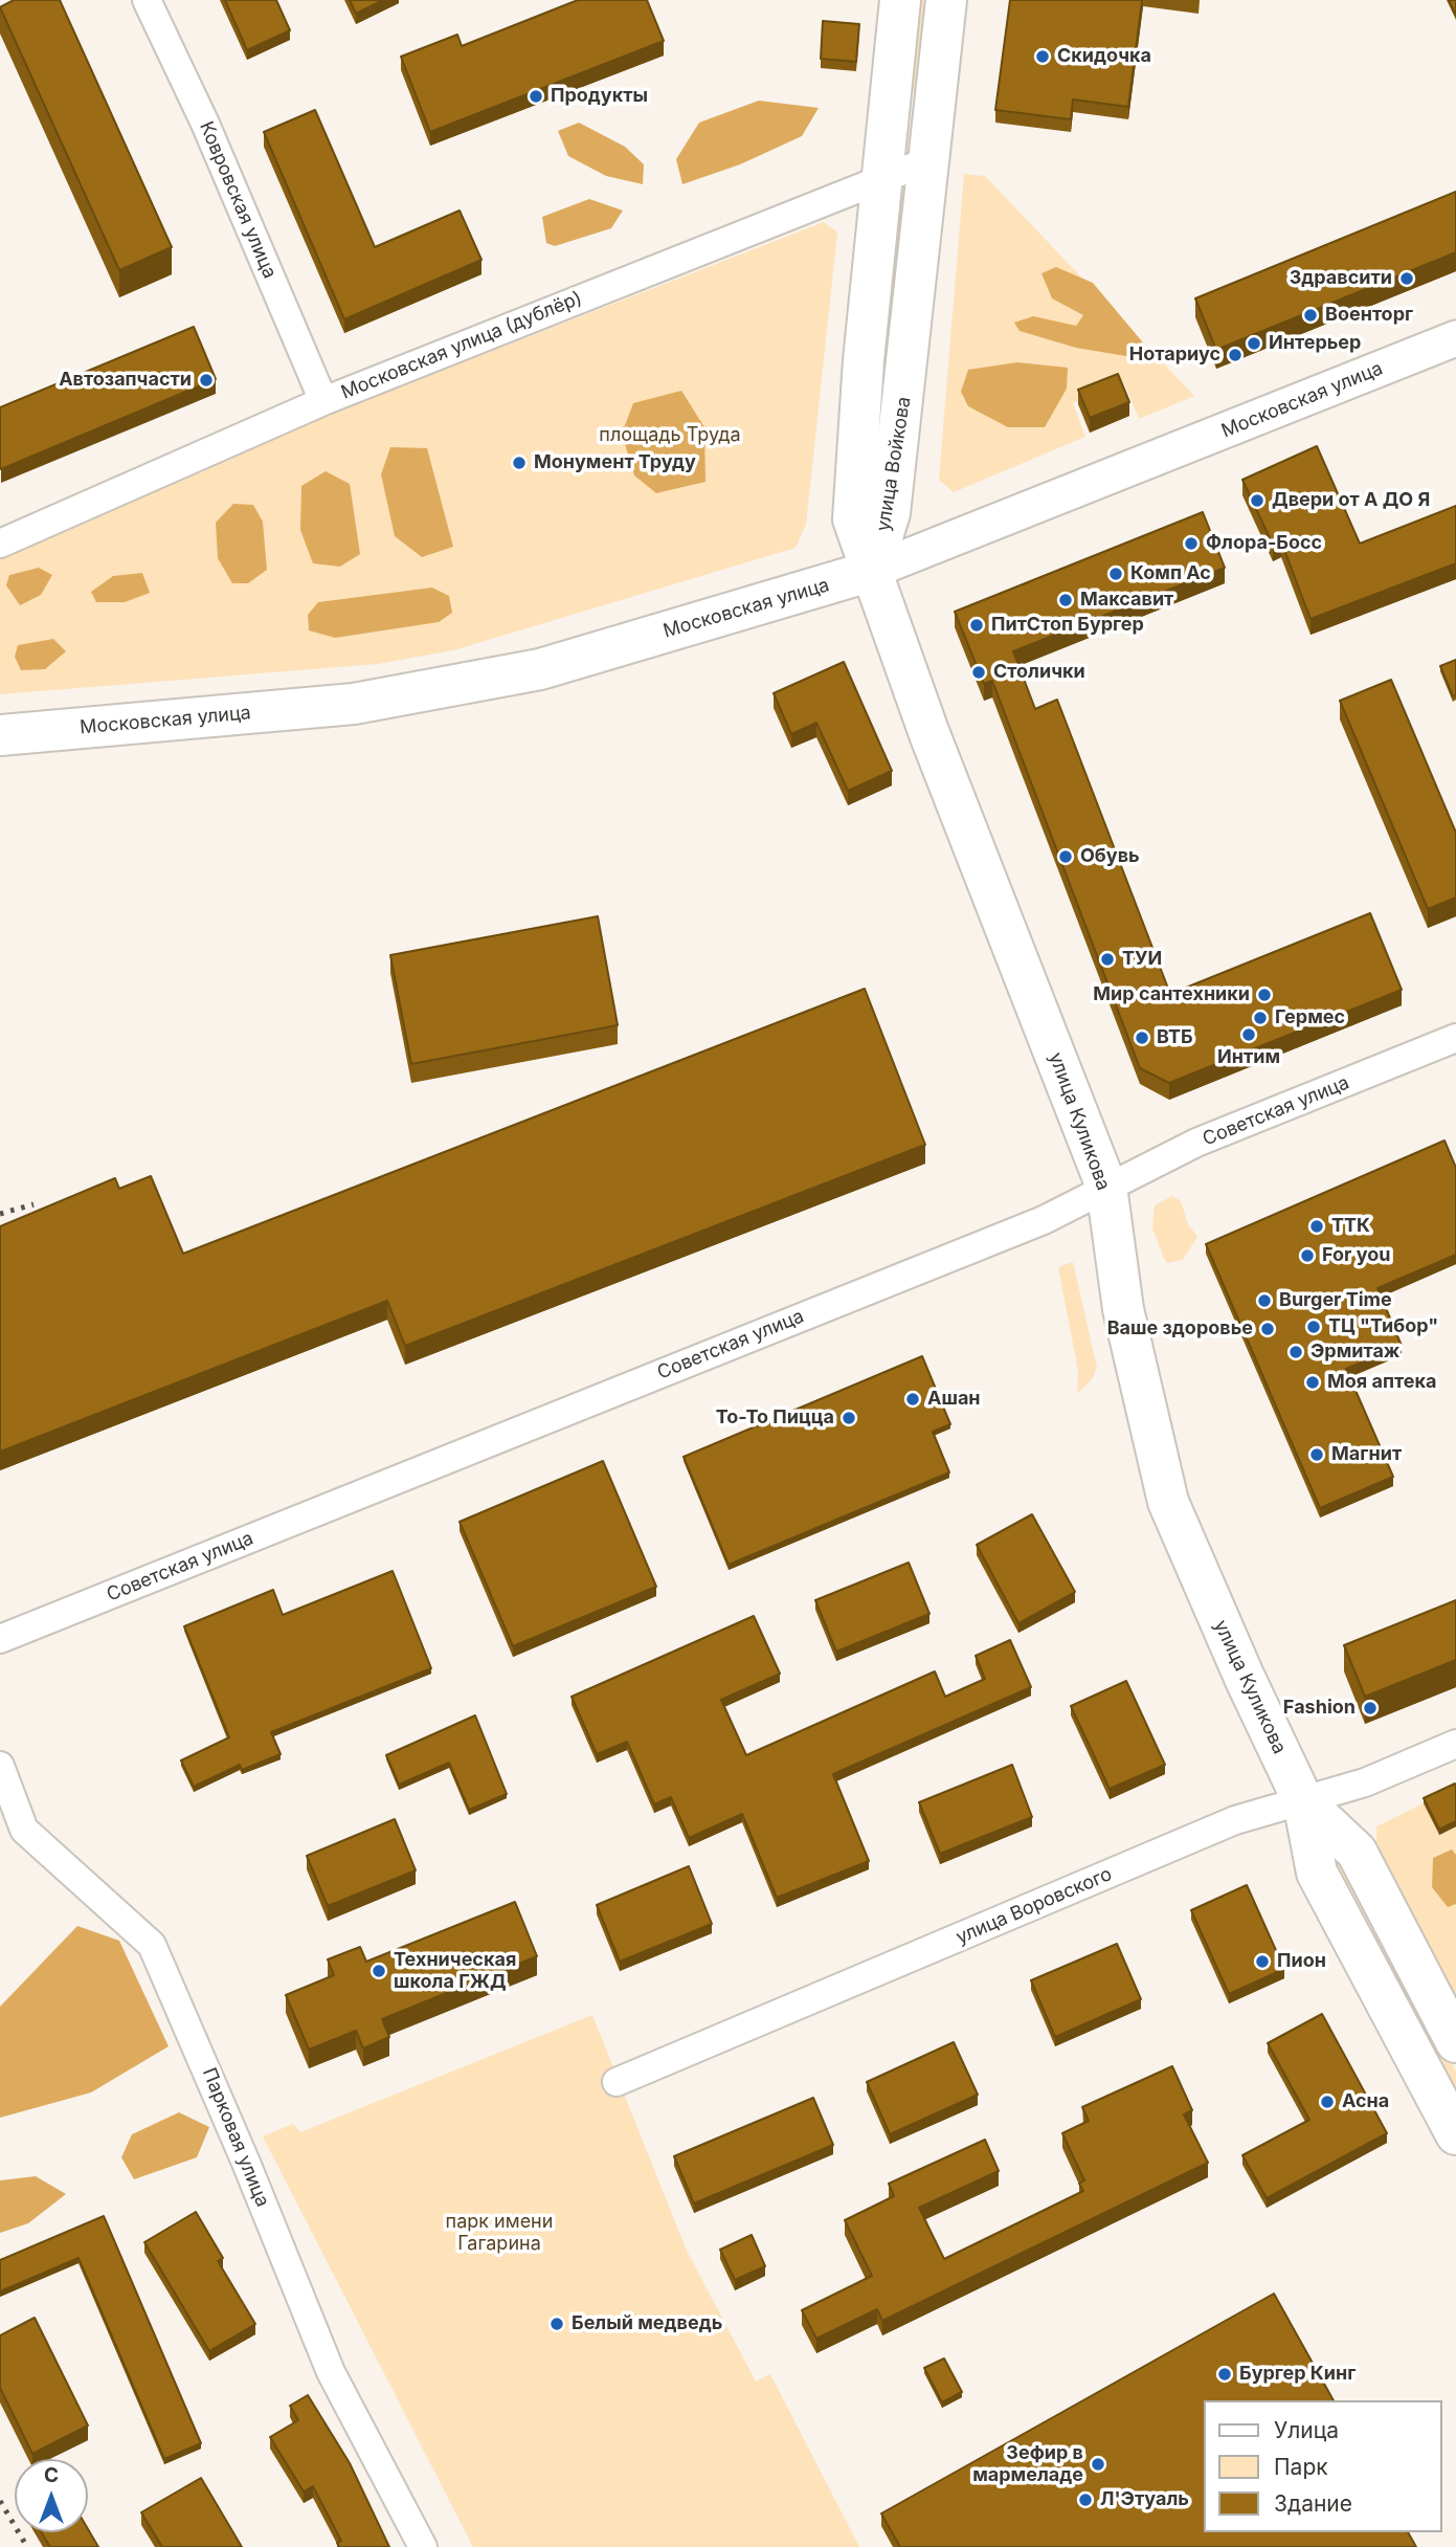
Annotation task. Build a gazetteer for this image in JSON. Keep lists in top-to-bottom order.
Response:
{
  "streets": {
    "main road": ["Московская улица", "улица Войкова", "улица Куликова"],
    "street": [
      "Ковровская улица",
      "Московская улица (дублёр)",
      "Советская улица",
      "улица Воровского",
      "Парковая улица"
    ]
  },
  "crossings": [
    ["Ковровская улица", "Московская улица (дублёр)"],
    ["Московская улица (дублёр)", "улица Войкова"],
    ["Московская улица", "улица Войкова"],
    ["Московская улица", "улица Куликова"],
    ["улица Войкова", "улица Куликова"],
    ["Советская улица", "улица Куликова"],
    ["улица Куликова", "улица Воровского"]
  ],
  "parks": ["площадь Труда", "парк имени Гагарина"],
  "places": [
    "Скидочка",
    "Продукты",
    "Здравсити",
    "Военторг",
    "Интерьер",
    "Нотариус",
    "Автозапчасти",
    "Монумент Труду",
    "Двери от А ДО Я",
    "Флора-Босс",
    "Комп Ас",
    "Максавит",
    "ПитСтоп Бургер",
    "Столички",
    "Обувь",
    "ТУИ",
    "Мир сантехники",
    "Гермес",
    "Интим",
    "ВТБ",
    "ТТК",
    "For you",
    "Burger Time",
    "ТЦ \"Тибор\"",
    "Ваше здоровье",
    "Эрмитаж",
    "Моя аптека",
    "Ашан",
    "То-То Пицца",
    "Магнит",
    "Fashion",
    "Пион",
    "Техническая школа ГЖД",
    "Асна",
    "Белый медведь",
    "Бургер Кинг",
    "Зефир в мармеладе",
    "Л'Этуаль"
  ],
  "legend": ["Улица", "Парк", "Здание"],
  "north": "top"
}
